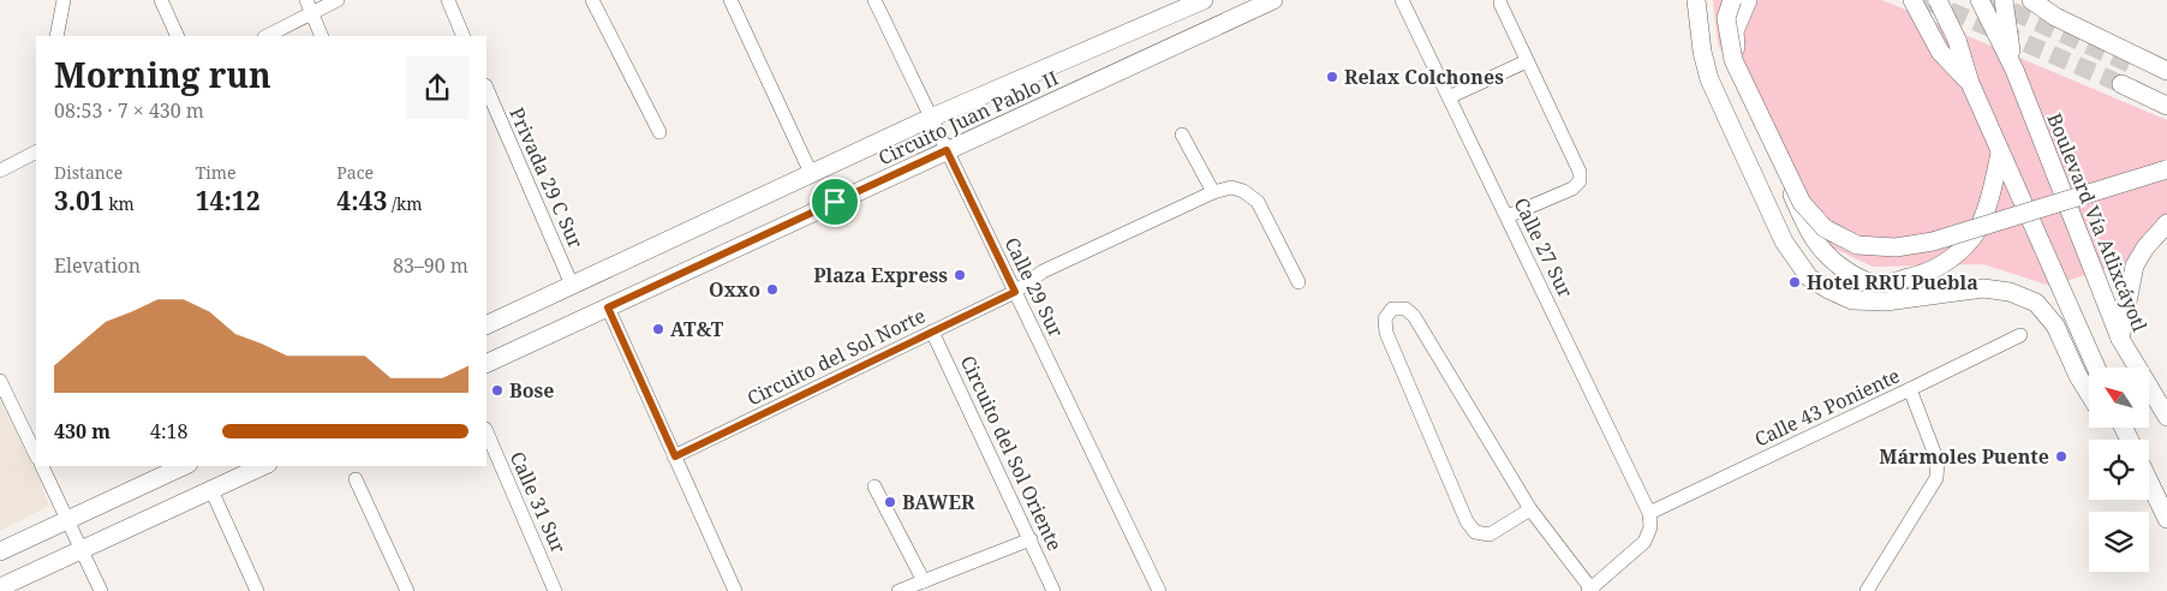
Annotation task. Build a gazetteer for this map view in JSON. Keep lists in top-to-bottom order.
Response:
{
  "streets": {
    "main road": ["Circuito Juan Pablo II", "Boulevard Vía Atlixcáyotl"],
    "street": [
      "Privada 29 C Sur",
      "Calle 27 Sur",
      "Calle 29 Sur",
      "Circuito del Sol Norte",
      "Calle 43 Poniente",
      "Circuito del Sol Oriente",
      "Calle 31 Sur"
    ]
  },
  "crossings": [
    ["Circuito Juan Pablo II", "Privada 29 C Sur"],
    ["Circuito Juan Pablo II", "Calle 29 Sur"],
    ["Calle 27 Sur", "Calle 43 Poniente"],
    ["Calle 29 Sur", "Circuito del Sol Norte"],
    ["Circuito del Sol Norte", "Circuito del Sol Oriente"]
  ],
  "places": [
    "Relax Colchones",
    "Plaza Express",
    "Hotel RRU Puebla",
    "Oxxo",
    "AT&T",
    "Bose",
    "Mármoles Puente",
    "BAWER"
  ],
  "north": "top left",
  "page": {
    "heading": ["Morning run", "08:53 · 7 × 430 m"],
    "stats": [
      ["Distance", "3.01 km"],
      ["Time", "14:12"],
      ["Pace", "4:43 /km"]
    ],
    "chart": ["Elevation", "83–90 m"],
    "list": [
      {
        "name": "430 m",
        "note": "4:18"
      }
    ]
  }
}
